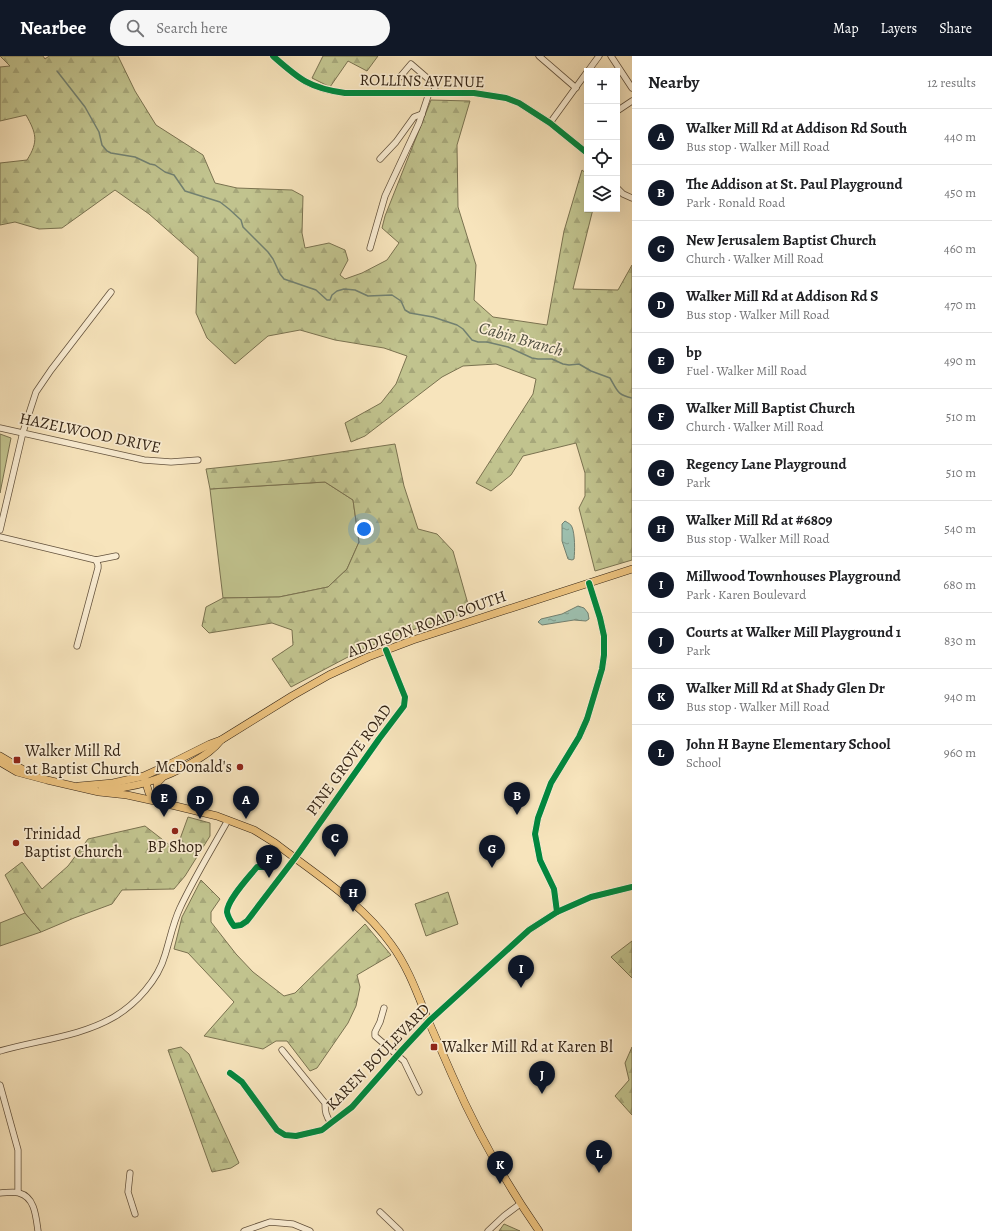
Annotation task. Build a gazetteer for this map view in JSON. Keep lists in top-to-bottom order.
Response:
{
  "streets": {
    "main road": ["ADDISON ROAD SOUTH"],
    "street": [
      "ROLLINS AVENUE",
      "HAZELWOOD DRIVE",
      "PINE GROVE ROAD",
      "KAREN BOULEVARD"
    ]
  },
  "crossings": [
    ["ADDISON ROAD SOUTH", "PINE GROVE ROAD"]
  ],
  "water": ["Cabin Branch"],
  "places": {
    "transit": ["Walker Mill Rd at Baptist Church", "Walker Mill Rd at Karen Bl"],
    "other": ["McDonald's", "BP Shop", "Trinidad Baptist Church"]
  },
  "page": {
    "header": "Nearbee",
    "search": "Search here",
    "nav": ["Map", "Layers", "Share"],
    "heading": ["Nearby", "12 results"],
    "map_buttons": ["+", "−"],
    "list": [
      {
        "mark": "A",
        "name": "Walker Mill Rd at Addison Rd South",
        "note": "Bus stop · Walker Mill Road",
        "value": "440 m"
      },
      {
        "mark": "B",
        "name": "The Addison at St. Paul Playground",
        "note": "Park · Ronald Road",
        "value": "450 m"
      },
      {
        "mark": "C",
        "name": "New Jerusalem Baptist Church",
        "note": "Church · Walker Mill Road",
        "value": "460 m"
      },
      {
        "mark": "D",
        "name": "Walker Mill Rd at Addison Rd S",
        "note": "Bus stop · Walker Mill Road",
        "value": "470 m"
      },
      {
        "mark": "E",
        "name": "bp",
        "note": "Fuel · Walker Mill Road",
        "value": "490 m"
      },
      {
        "mark": "F",
        "name": "Walker Mill Baptist Church",
        "note": "Church · Walker Mill Road",
        "value": "510 m"
      },
      {
        "mark": "G",
        "name": "Regency Lane Playground",
        "note": "Park",
        "value": "510 m"
      },
      {
        "mark": "H",
        "name": "Walker Mill Rd at #6809",
        "note": "Bus stop · Walker Mill Road",
        "value": "540 m"
      },
      {
        "mark": "I",
        "name": "Millwood Townhouses Playground",
        "note": "Park · Karen Boulevard",
        "value": "680 m"
      },
      {
        "mark": "J",
        "name": "Courts at Walker Mill Playground 1",
        "note": "Park",
        "value": "830 m"
      },
      {
        "mark": "K",
        "name": "Walker Mill Rd at Shady Glen Dr",
        "note": "Bus stop · Walker Mill Road",
        "value": "940 m"
      },
      {
        "mark": "L",
        "name": "John H Bayne Elementary School",
        "note": "School",
        "value": "960 m"
      }
    ],
    "pins": [
      "B",
      "E",
      "A",
      "D",
      "C",
      "G",
      "F",
      "H",
      "I",
      "J",
      "L",
      "K"
    ]
  }
}
